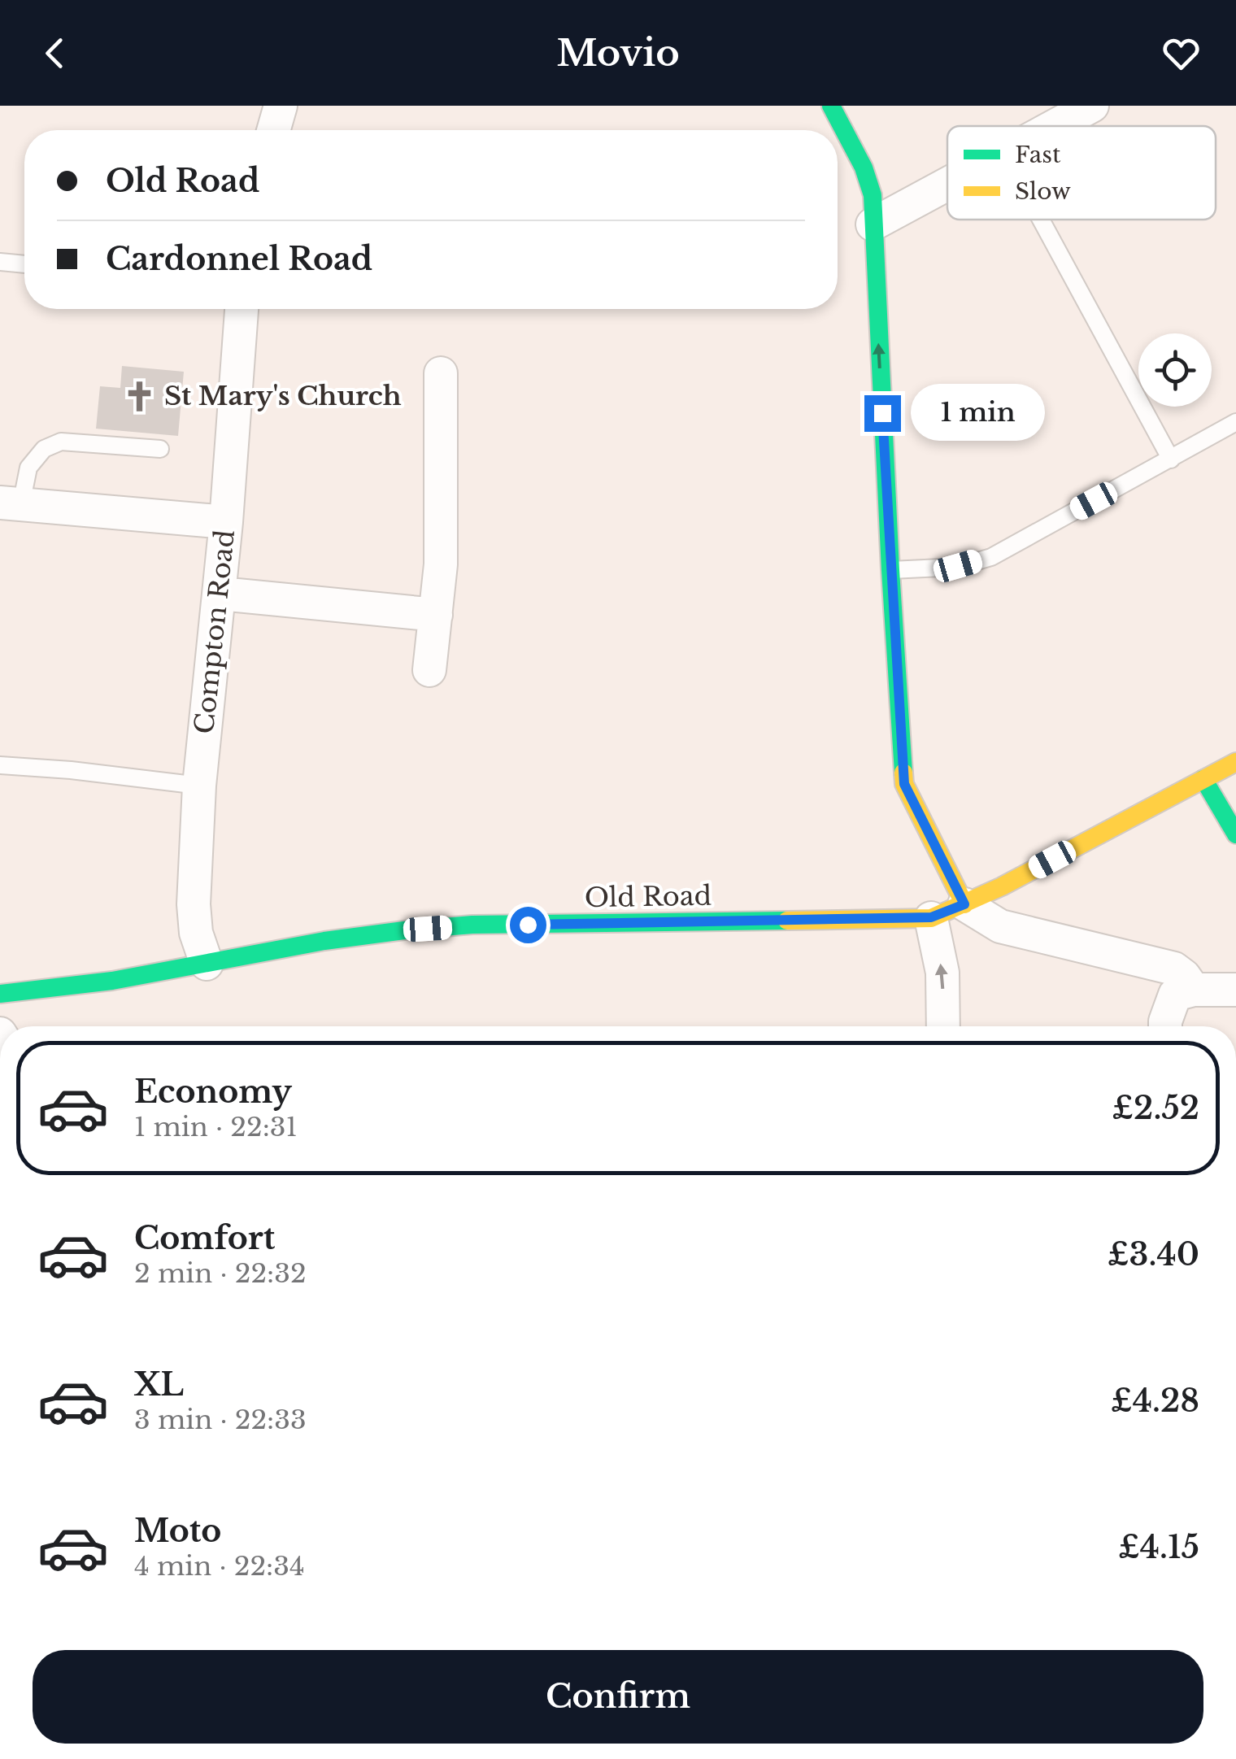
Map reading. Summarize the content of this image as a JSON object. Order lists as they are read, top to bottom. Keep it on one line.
{"streets":{"main road":["Old Road"],"street":["Compton Road"]},"crossings":[["Compton Road","Old Road"]],"places":{"church":["St Mary's Church"]},"legend":["Fast","Slow"],"page":{"header":"Movio","banner":["Old Road","Cardonnel Road"],"bubble":"1 min","list":[{"name":"Economy","note":"1 min · 22:31","value":"£2.52"},{"name":"Comfort","note":"2 min · 22:32","value":"£3.40"},{"name":"XL","note":"3 min · 22:33","value":"£4.28"},{"name":"Moto","note":"4 min · 22:34","value":"£4.15"}],"buttons":"Confirm"}}
